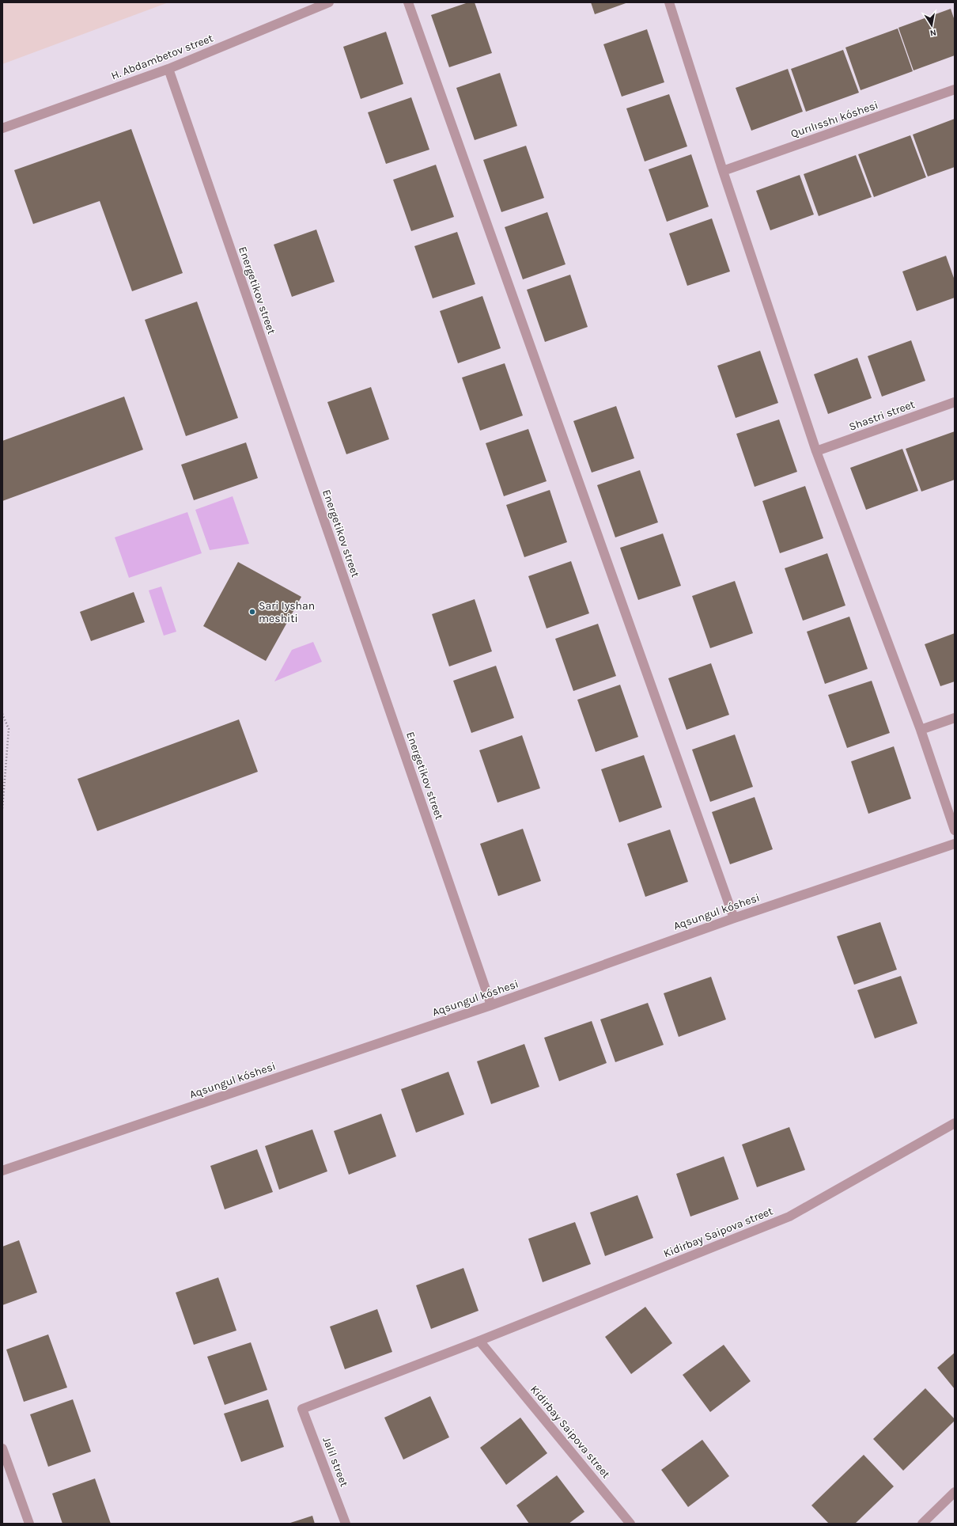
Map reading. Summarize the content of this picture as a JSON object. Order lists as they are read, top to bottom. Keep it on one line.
{"streets":{"street":["H. Abdambetov street","Qurılısshı kóshesi","Energetikov street","Shastri street","Aqsungul kóshesi","Kidirbay Saipova street","Jalil street"]},"crossings":[["H. Abdambetov street","Energetikov street"],["Energetikov street","Aqsungul kóshesi"],["Kidirbay Saipova street","Jalil street"]],"places":["Sari Iyshan meshiti"],"north":"bottom"}
